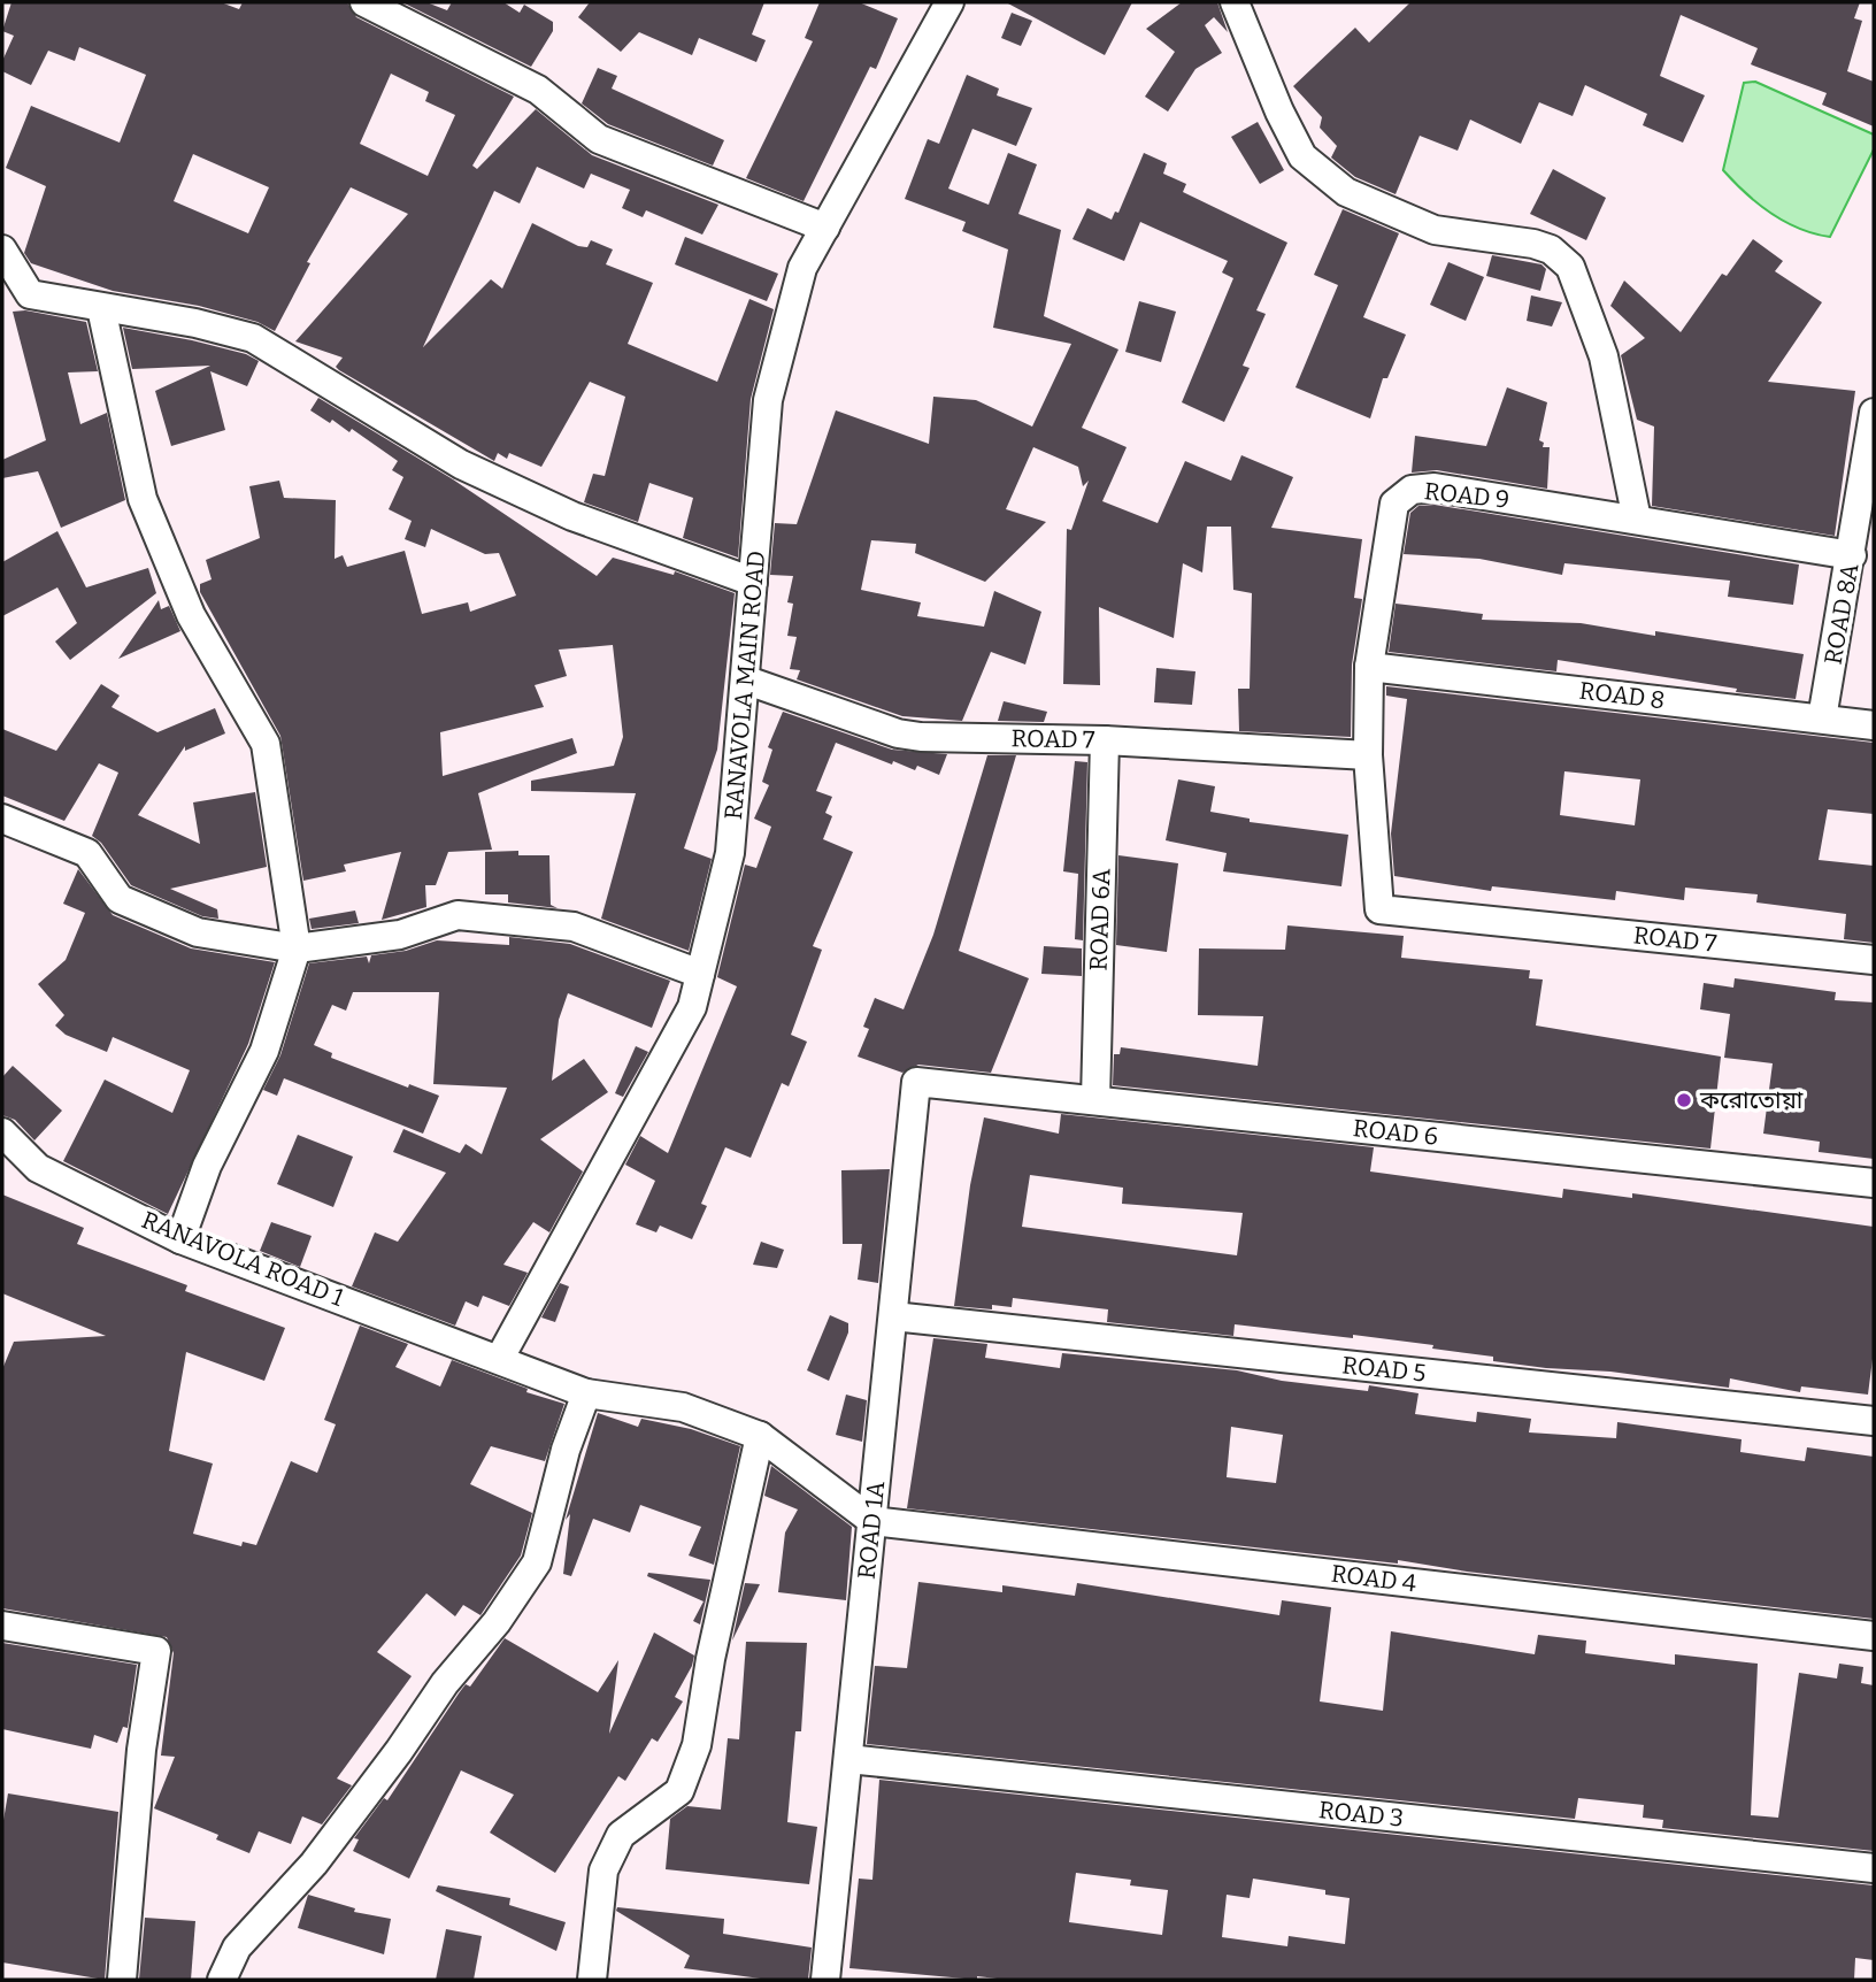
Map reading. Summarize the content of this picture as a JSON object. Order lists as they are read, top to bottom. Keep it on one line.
{"streets":{"street":["ROAD 9","ROAD 8A","RANAVOLA MAIN ROAD","ROAD 8","ROAD 7","ROAD 6A","ROAD 6","RANAVOLA ROAD 1","ROAD 5","ROAD 1A","ROAD 4","ROAD 3"]},"crossings":[["ROAD 9","ROAD 8A"],["ROAD 9","ROAD 8"],["ROAD 9","ROAD 7"],["ROAD 8A","ROAD 8"],["RANAVOLA MAIN ROAD","ROAD 7"],["RANAVOLA MAIN ROAD","RANAVOLA ROAD 1"],["ROAD 7","ROAD 6A"],["ROAD 6A","ROAD 6"],["ROAD 6","ROAD 1A"],["RANAVOLA ROAD 1","ROAD 1A"],["RANAVOLA ROAD 1","ROAD 4"],["ROAD 5","ROAD 1A"],["ROAD 1A","ROAD 4"],["ROAD 1A","ROAD 3"]],"places":["করোতোয়া"]}
